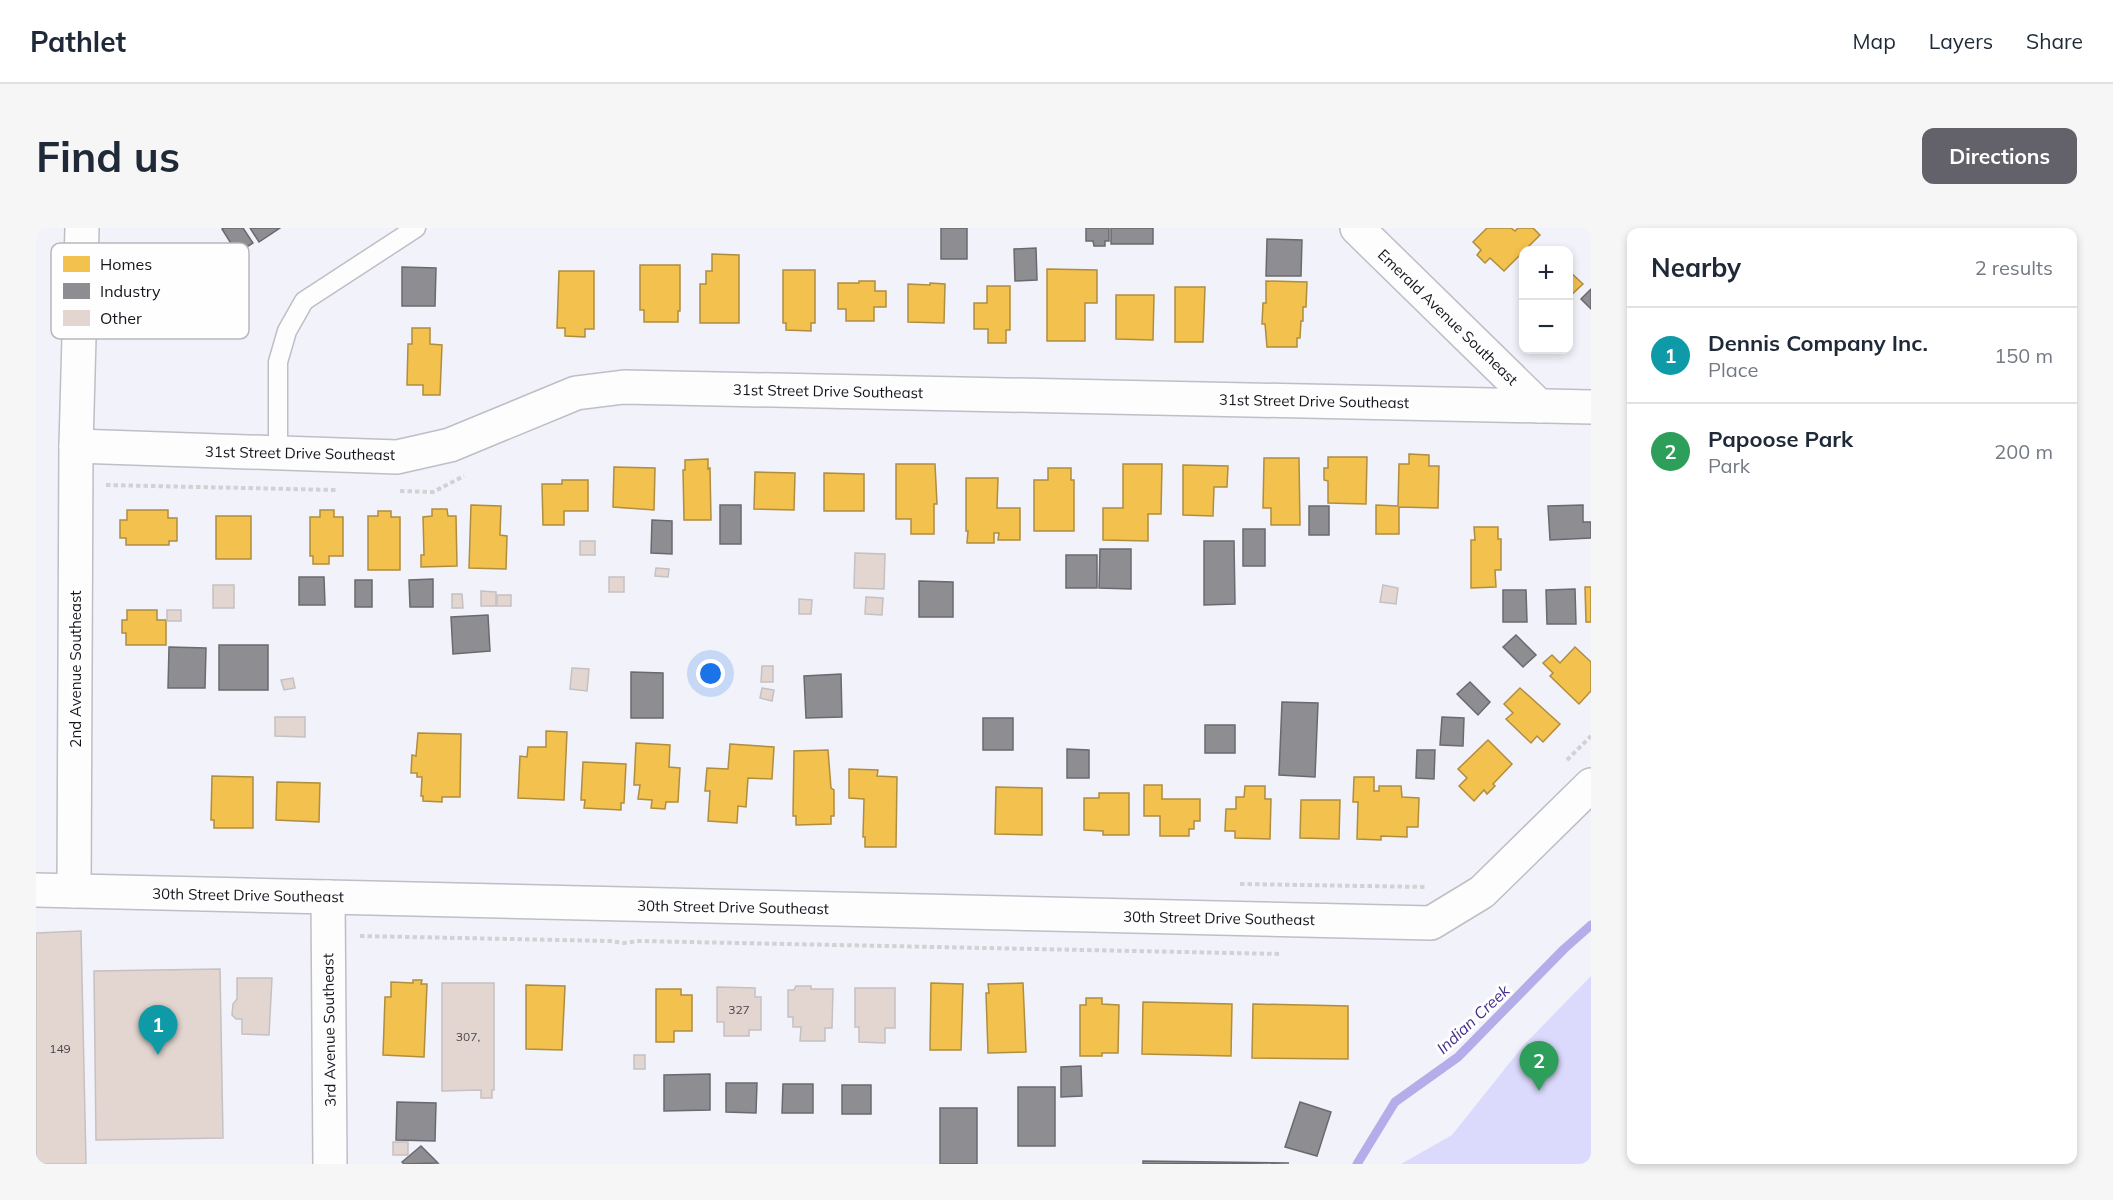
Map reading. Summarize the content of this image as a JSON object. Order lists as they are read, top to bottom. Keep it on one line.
{"streets":{"street":["Emerald Avenue Southeast","31st Street Drive Southeast","2nd Avenue Southeast","30th Street Drive Southeast","3rd Avenue Southeast"]},"crossings":[["Emerald Avenue Southeast","31st Street Drive Southeast"],["31st Street Drive Southeast","2nd Avenue Southeast"],["2nd Avenue Southeast","30th Street Drive Southeast"],["30th Street Drive Southeast","3rd Avenue Southeast"]],"water":["Indian Creek"],"house_numbers":["327","307,","149"],"legend":["Homes","Industry","Other"],"page":{"header":"Pathlet","nav":["Map","Layers","Share"],"buttons":"Directions","title":"Find us","heading":["Nearby","2 results"],"map_buttons":["+","−"],"list":[{"mark":"1","name":"Dennis Company Inc.","note":"Place","value":"150 m"},{"mark":"2","name":"Papoose Park","note":"Park","value":"200 m"}],"pins":["1","2"]}}
